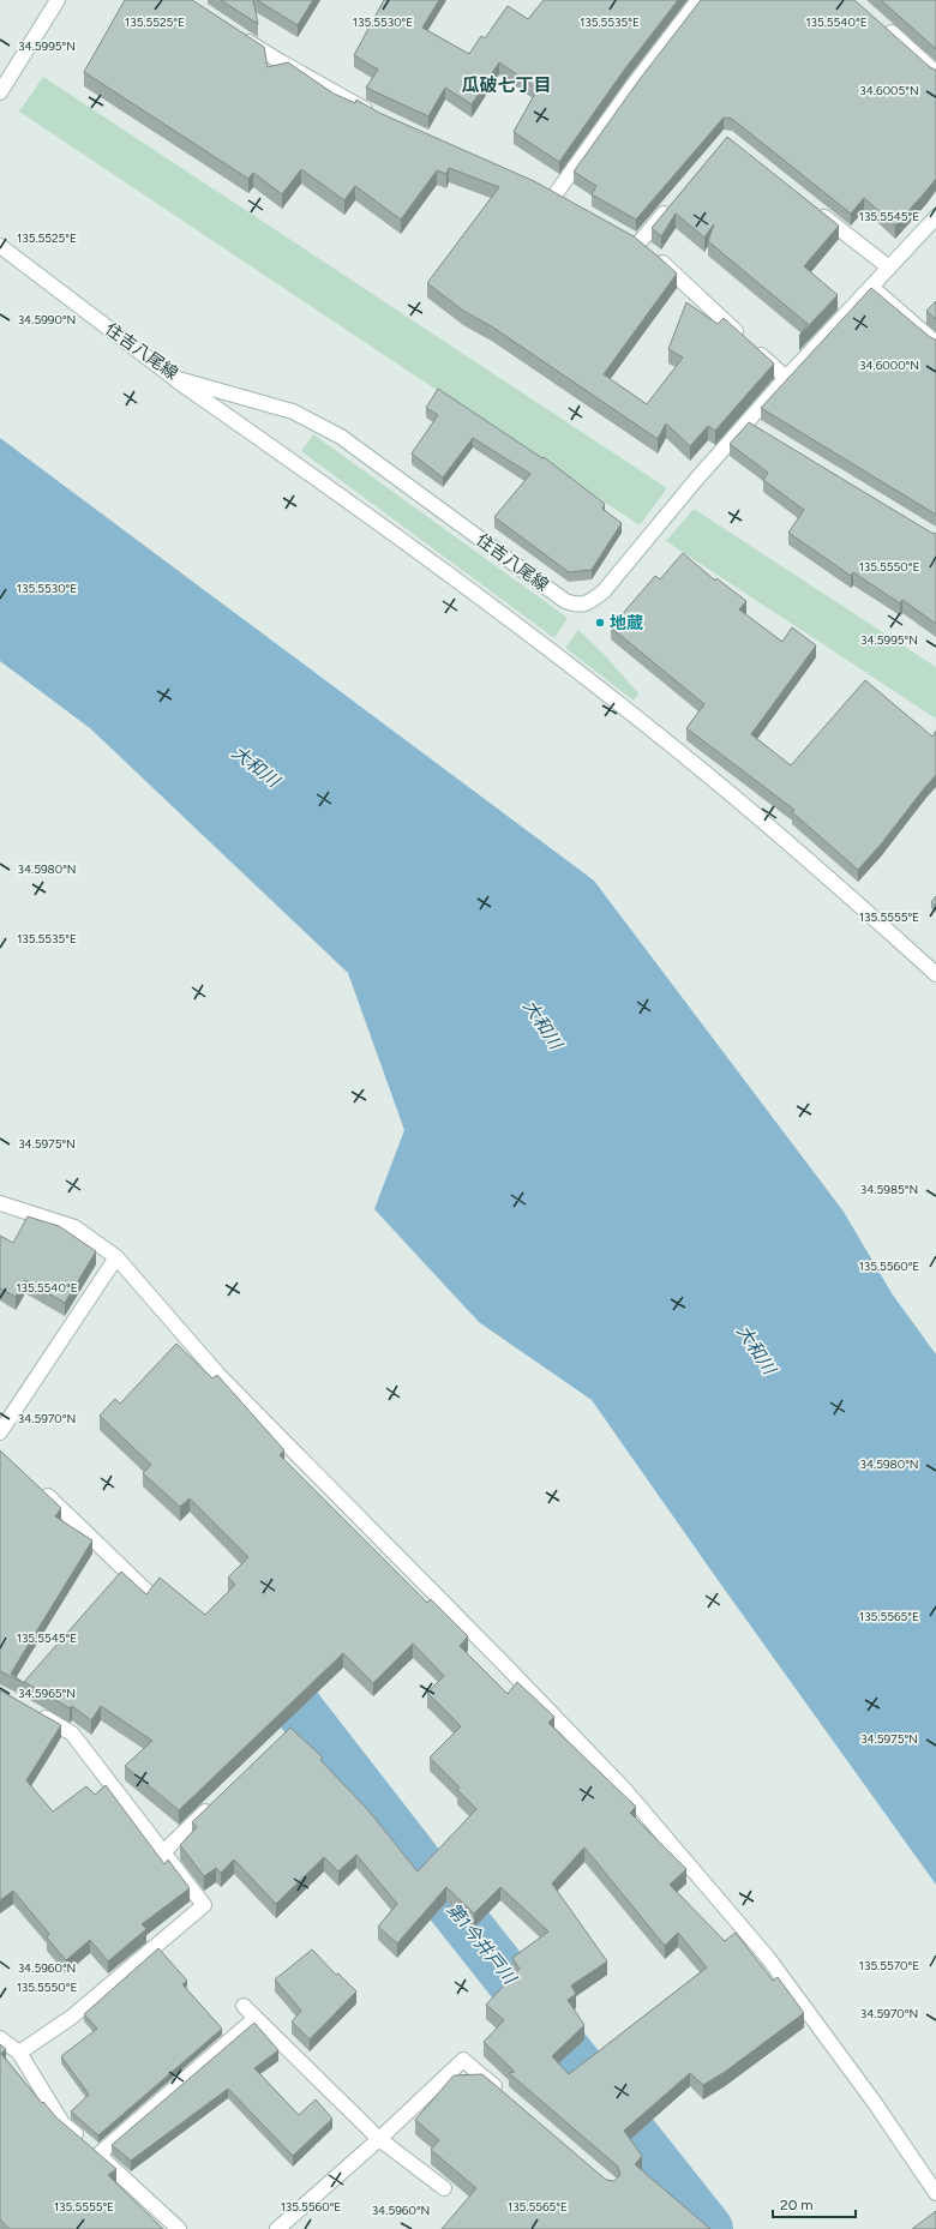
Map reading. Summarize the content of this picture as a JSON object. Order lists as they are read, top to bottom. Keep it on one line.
{"streets":{"street":["住吉八尾線"]},"districts":["瓜破七丁目"],"water":["大和川","第1今井戸川"],"places":["地蔵"],"scale_bar":"20 m","coordinates":["135.5525°E","135.5530°E","135.5535°E","135.5540°E","34.5995°N","34.6005°N","135.5545°E","34.5990°N","34.6000°N","135.5550°E","34.5980°N","135.5555°E","34.5975°N","34.5985°N","135.5560°E","34.5970°N","135.5565°E","34.5965°N","135.5570°E","34.5960°N"]}
